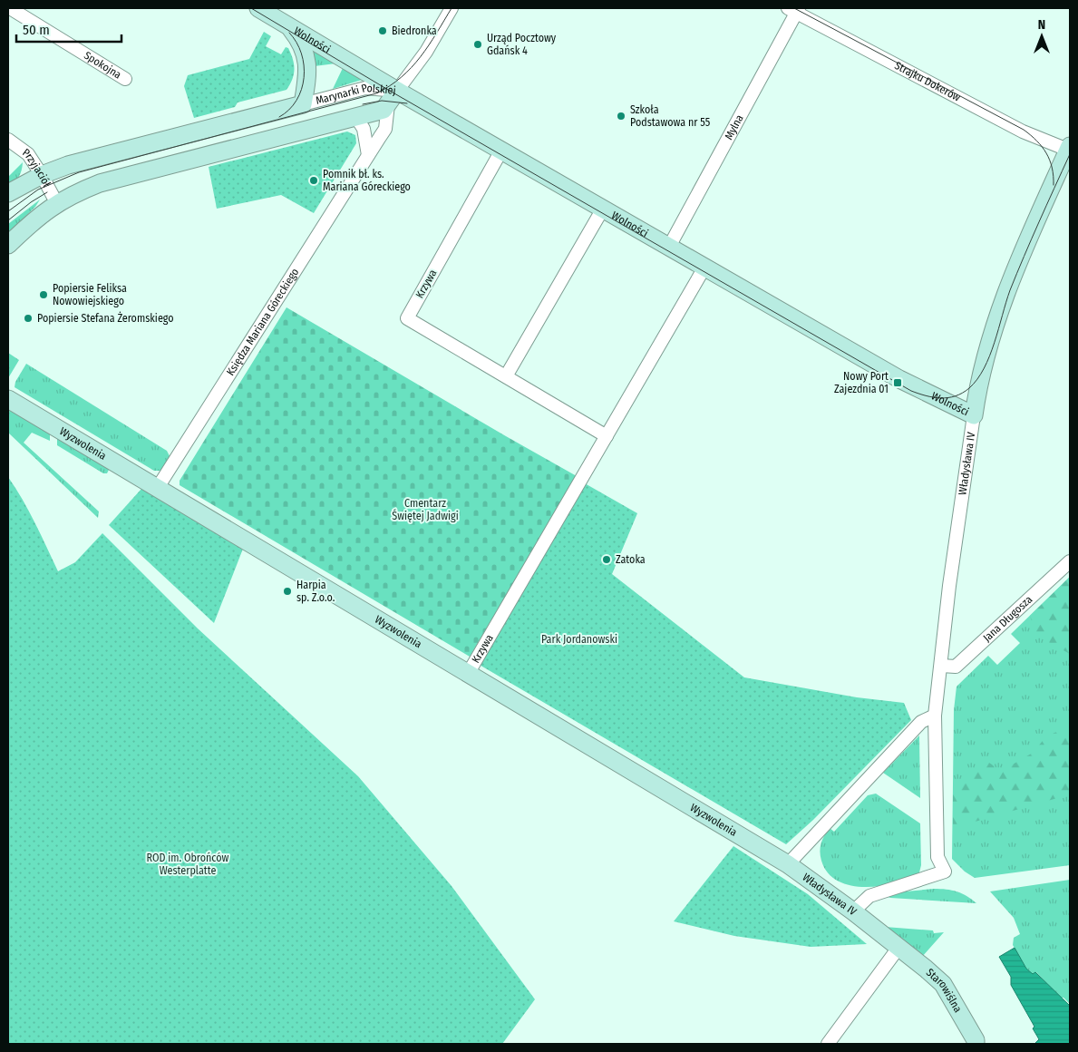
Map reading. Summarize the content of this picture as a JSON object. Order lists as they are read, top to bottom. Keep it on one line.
{"streets":{"street":["Wolności","Spokojna","Strajku Dokerów","Marynarki Polskiej","Mylna","Przyjaciół","Krzywa","Księdza Mariana Góreckiego","Wyzwolenia","Władysława IV","Jana Długosza","Starowiślna"]},"crossings":[["Wolności","Marynarki Polskiej"],["Wolności","Mylna"],["Wolności","Krzywa"],["Wolności","Księdza Mariana Góreckiego"],["Wolności","Władysława IV"],["Strajku Dokerów","Mylna"],["Strajku Dokerów","Władysława IV"],["Marynarki Polskiej","Przyjaciół"],["Marynarki Polskiej","Księdza Mariana Góreckiego"],["Krzywa","Wyzwolenia"],["Księdza Mariana Góreckiego","Wyzwolenia"],["Wyzwolenia","Władysława IV"],["Władysława IV","Jana Długosza"],["Władysława IV","Starowiślna"]],"parks":["Cmentarz Świętej Jadwigi","Park Jordanowski","ROD im. Obrońców Westerplatte"],"places":{"other":["Biedronka","Urząd Pocztowy Gdańsk 4","Szkoła Podstawowa nr 55","Pomnik bł. ks. Mariana Góreckiego","Popiersie Feliksa Nowowiejskiego","Popiersie Stefana Żeromskiego","Zatoka","Harpia sp. Z.o.o."],"transit":["Nowy Port Zajezdnia 01"]},"scale_bar":"50 m","north":"top"}
